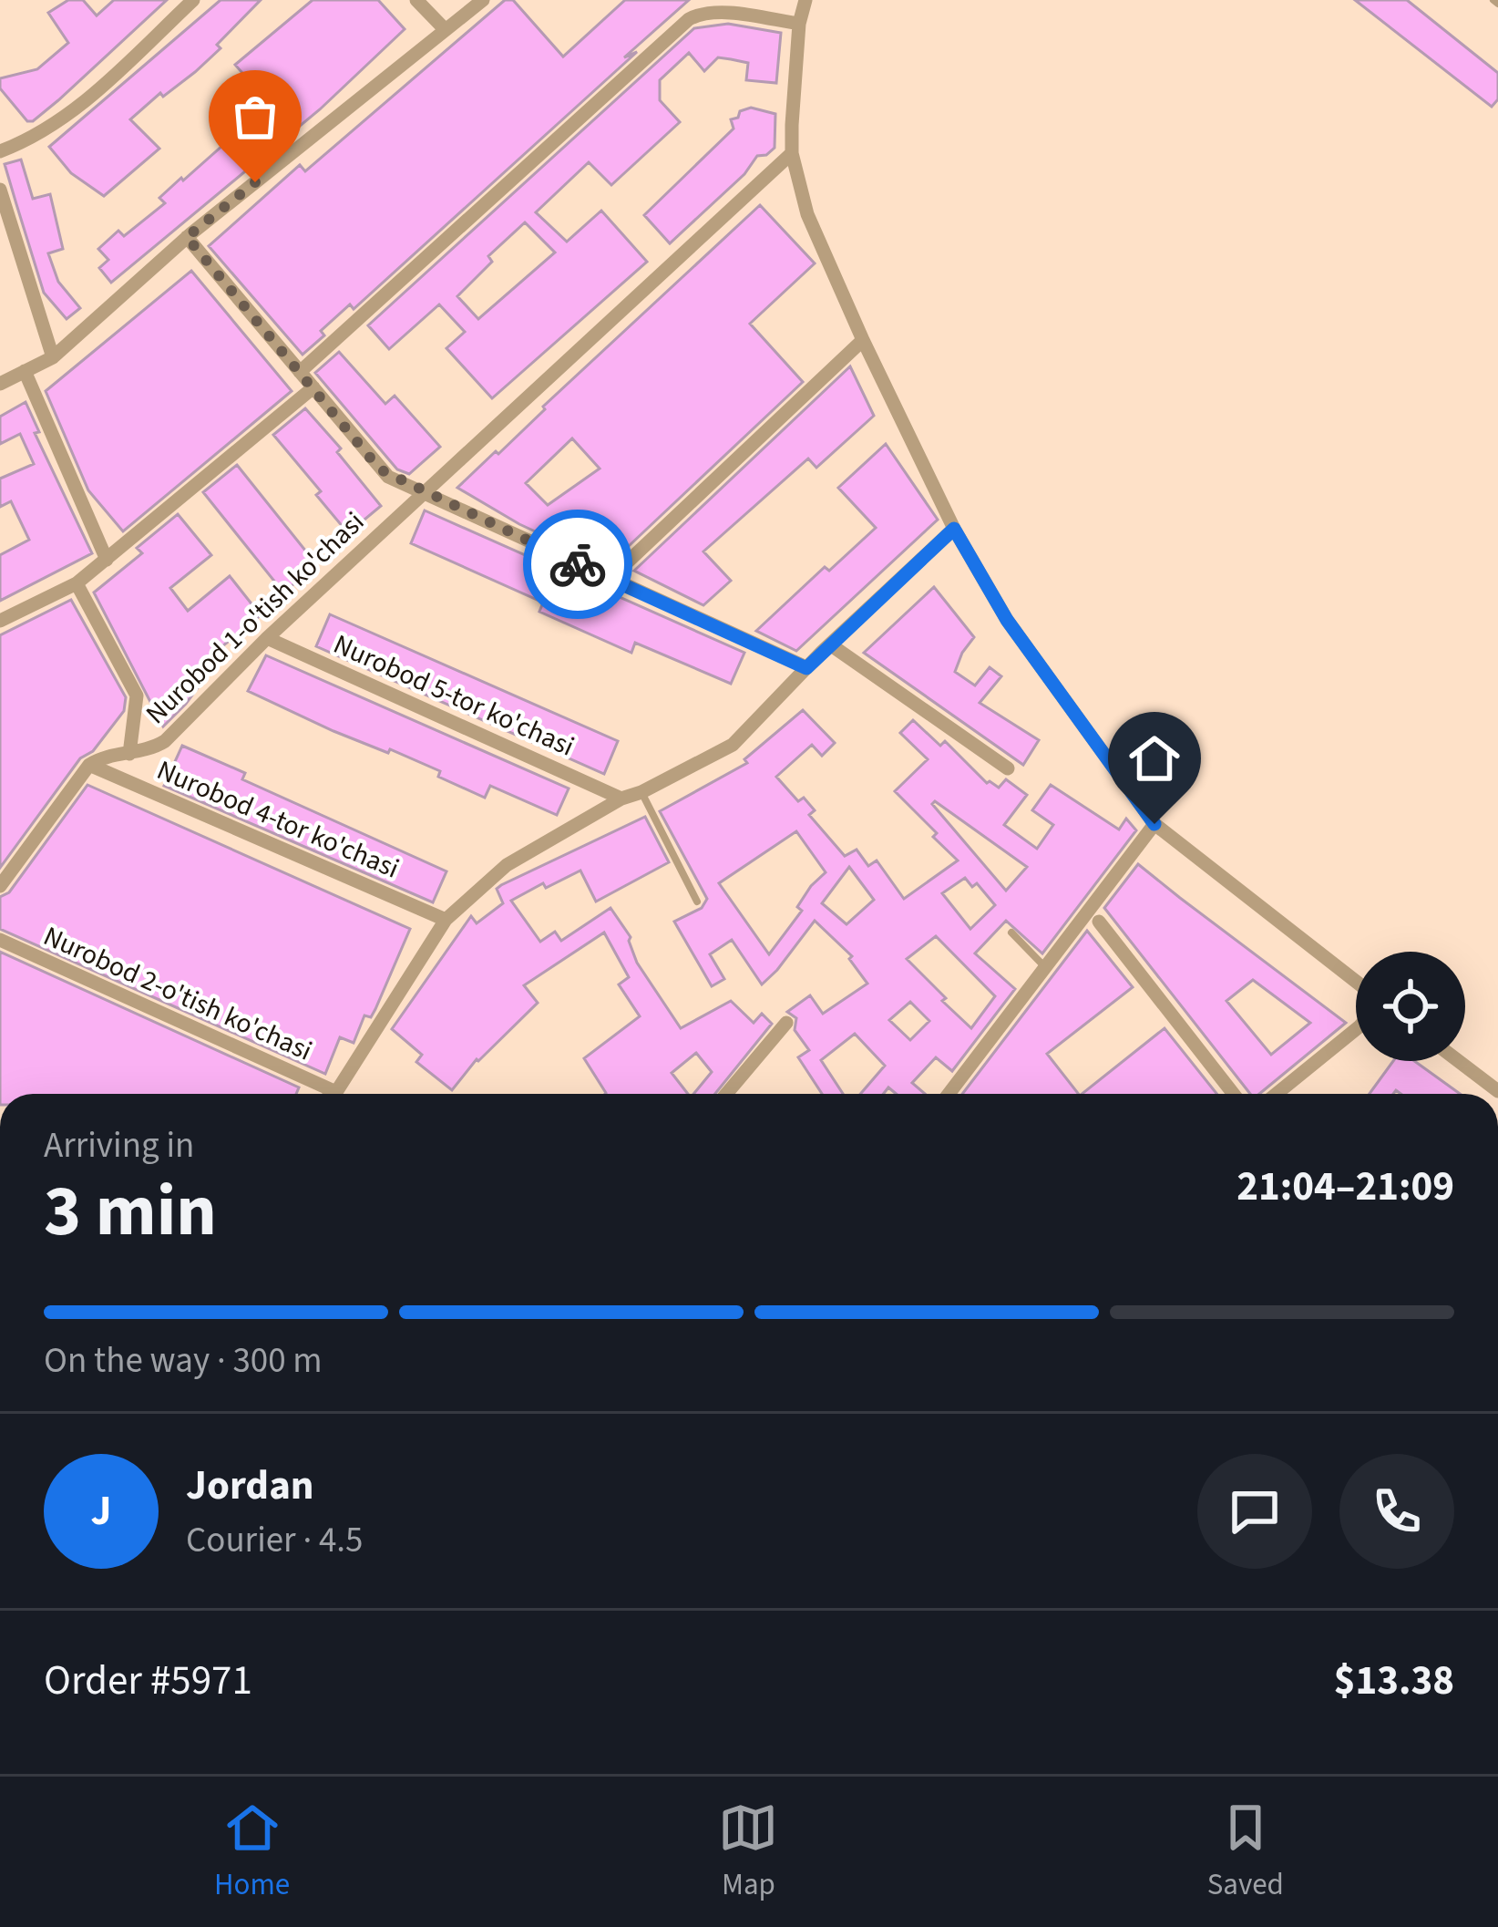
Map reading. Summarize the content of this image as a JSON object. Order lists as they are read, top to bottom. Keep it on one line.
{"streets":{"street":["Nurobod 1-o'tish ko'chasi","Nurobod 5-tor ko'chasi","Nurobod 4-tor ko'chasi","Nurobod 2-o'tish ko'chasi"]},"crossings":[["Nurobod 1-o'tish ko'chasi","Nurobod 5-tor ko'chasi"],["Nurobod 1-o'tish ko'chasi","Nurobod 4-tor ko'chasi"]],"page":{"heading":["3 min","Arriving in","21:04–21:09"],"panel":["Jordan","Courier · 4.5","Order #5971","$13.38"],"bar":"On the way · 300 m","round":"J","tabs":["Home","Map","Saved"]}}
